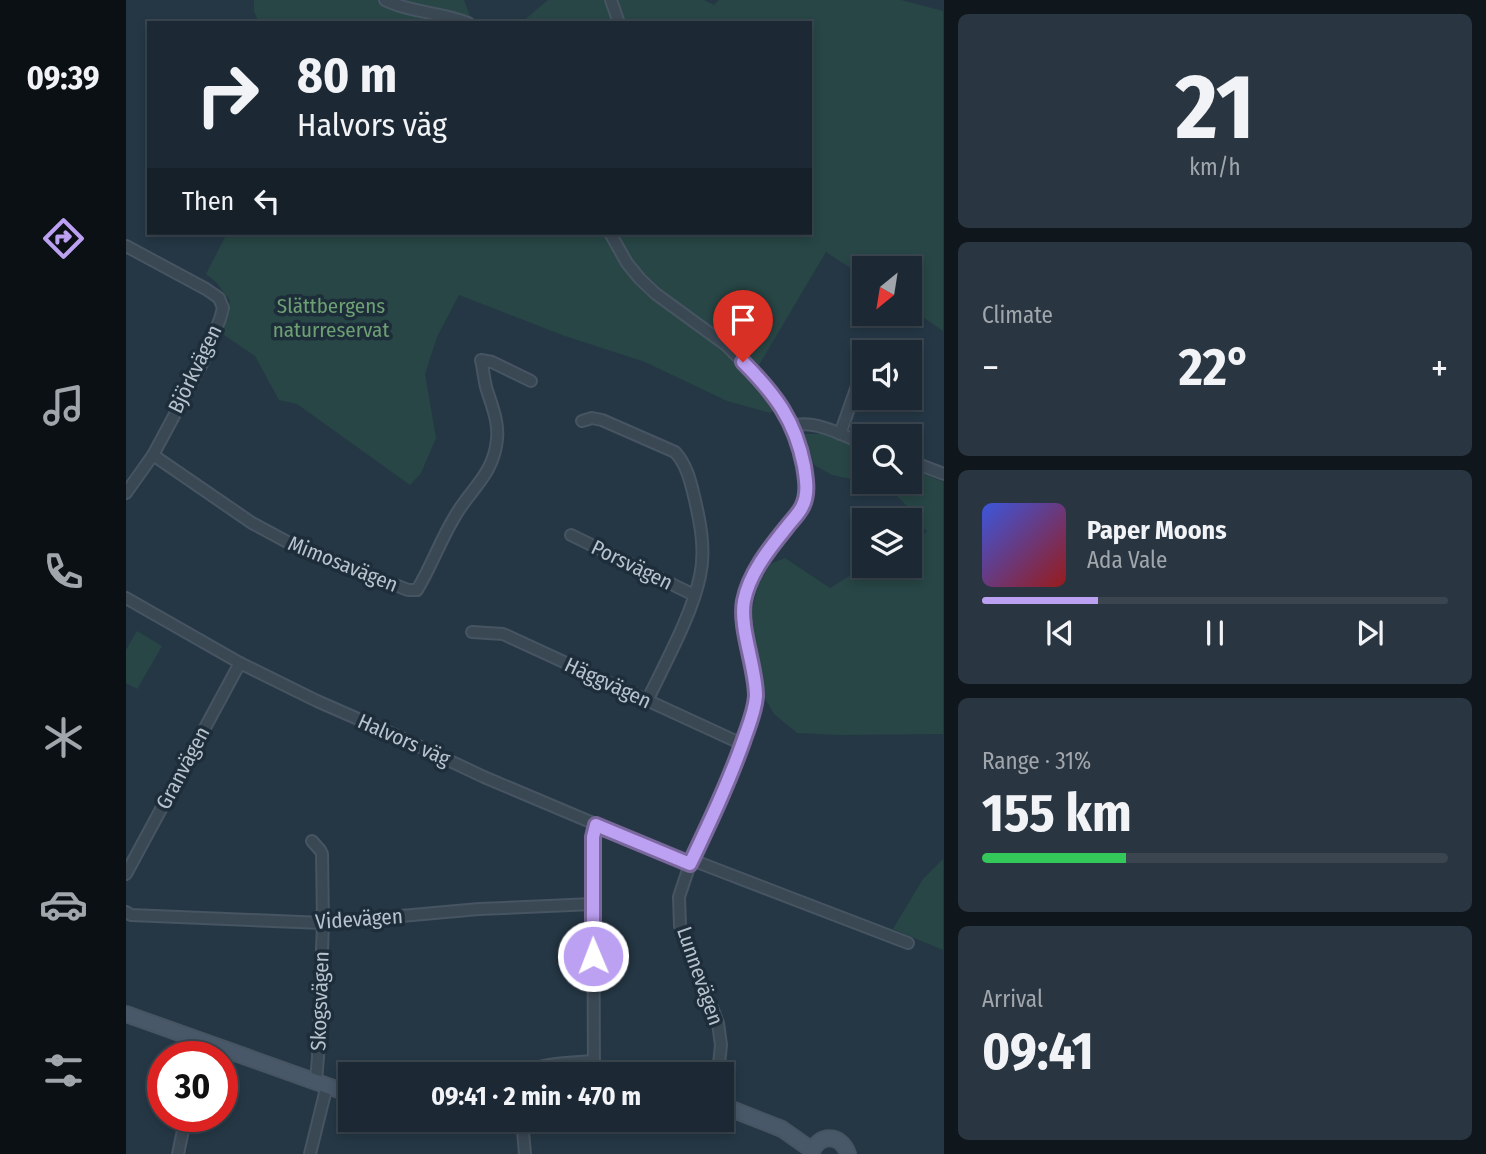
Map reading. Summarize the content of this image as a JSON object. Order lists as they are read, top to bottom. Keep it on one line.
{"streets":{"street":["Björkvägen","Mimosavägen","Porsvägen","Häggvägen","Halvors väg","Granvägen","Videvägen","Lunnevägen","Skogsvägen"]},"crossings":[["Björkvägen","Mimosavägen"],["Porsvägen","Häggvägen"],["Häggvägen","Lunnevägen"],["Halvors väg","Granvägen"],["Halvors väg","Lunnevägen"],["Videvägen","Skogsvägen"]],"parks":["Slättbergens naturreservat"],"north":"bottom left","page":{"tabs":"09:39","tile":[["21","km/h"],"Climate",["Range · 31%","155 km"],["Arrival","09:41"]],"turn":["80 m","Halvors väg"],"then":"Then","heat":["−","22°","+"],"song":["Paper Moons","Ada Vale"],"limit":"30","trip":"09:41 · 2 min · 470 m"}}
